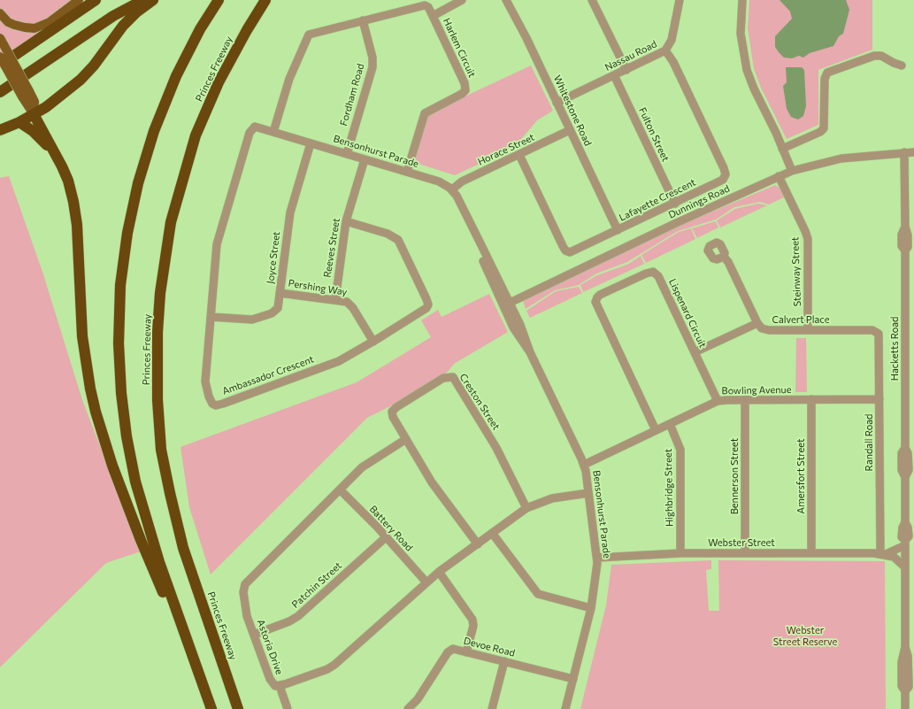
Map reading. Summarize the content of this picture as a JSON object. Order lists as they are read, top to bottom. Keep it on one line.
{"streets":{"highway":["Princes Freeway"],"street":["Harlem Circuit","Nassau Road","Fordham Road","Whitestone Road","Fulton Street","Horace Street","Bensonhurst Parade","Lafayette Crescent","Dunnings Road","Reeves Street","Joyce Street","Steinway Street","Pershing Way","Lispenard Circuit","Calvert Place","Hacketts Road","Ambassador Crescent","Bowling Avenue","Creston Street","Randall Road","Bennerson Street","Amersfort Street","Highbridge Street","Battery Road","Webster Street","Patchin Street","Astoria Drive","Devoe Road"]},"crossings":[["Harlem Circuit","Fordham Road"],["Harlem Circuit","Bensonhurst Parade"],["Nassau Road","Whitestone Road"],["Nassau Road","Fulton Street"],["Nassau Road","Lafayette Crescent"],["Fordham Road","Bensonhurst Parade"],["Whitestone Road","Horace Street"],["Whitestone Road","Lafayette Crescent"],["Fulton Street","Lafayette Crescent"],["Horace Street","Bensonhurst Parade"],["Horace Street","Lafayette Crescent"],["Bensonhurst Parade","Dunnings Road"],["Bensonhurst Parade","Reeves Street"],["Bensonhurst Parade","Joyce Street"],["Bensonhurst Parade","Ambassador Crescent"],["Bensonhurst Parade","Bowling Avenue"],["Bensonhurst Parade","Webster Street"],["Bensonhurst Parade","Astoria Drive"],["Bensonhurst Parade","Devoe Road"],["Dunnings Road","Steinway Street"],["Dunnings Road","Hacketts Road"],["Reeves Street","Pershing Way"],["Reeves Street","Ambassador Crescent"],["Joyce Street","Pershing Way"],["Joyce Street","Ambassador Crescent"],["Steinway Street","Calvert Place"],["Pershing Way","Ambassador Crescent"],["Lispenard Circuit","Bowling Avenue"],["Calvert Place","Randall Road"],["Hacketts Road","Webster Street"],["Bowling Avenue","Randall Road"],["Bowling Avenue","Bennerson Street"],["Bowling Avenue","Amersfort Street"],["Bowling Avenue","Highbridge Street"],["Creston Street","Astoria Drive"],["Randall Road","Webster Street"],["Bennerson Street","Webster Street"],["Amersfort Street","Webster Street"],["Highbridge Street","Webster Street"],["Battery Road","Patchin Street"],["Battery Road","Astoria Drive"],["Patchin Street","Astoria Drive"]],"parks":["Webster Street Reserve"]}
